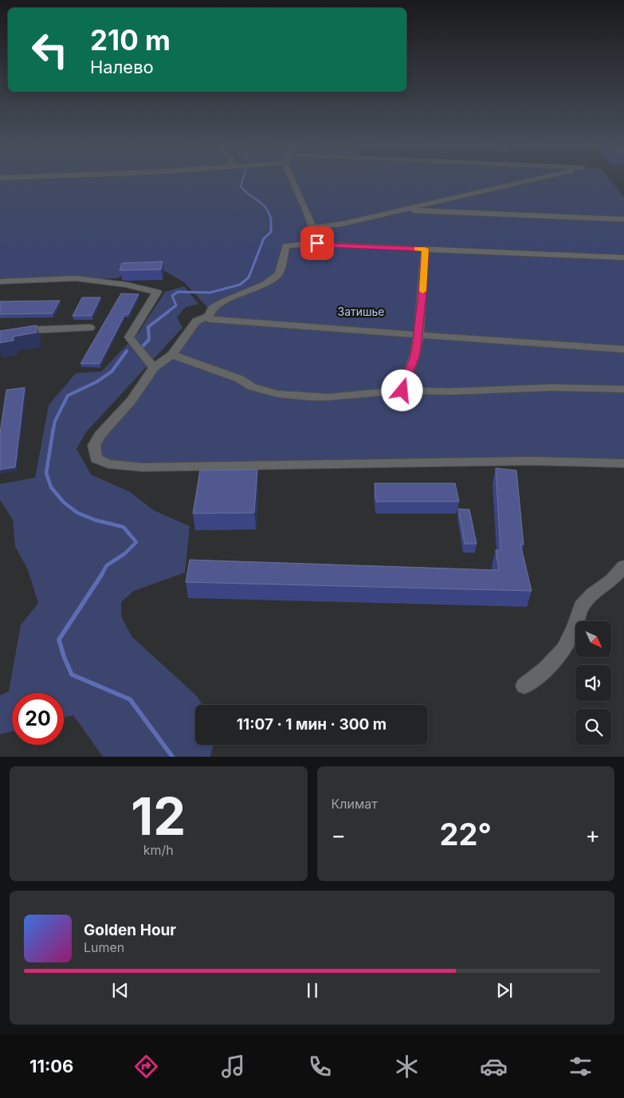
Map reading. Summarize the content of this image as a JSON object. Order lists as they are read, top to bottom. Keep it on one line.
{"parks":["Затишье"],"north":"bottom right","page":{"turn":["210 m","Налево"],"limit":"20","trip":"11:07 · 1 мин · 300 m","tile":[["12","km/h"],"Климат"],"heat":["−","22°","+"],"song":["Golden Hour","Lumen"],"tabs":"11:06"}}
